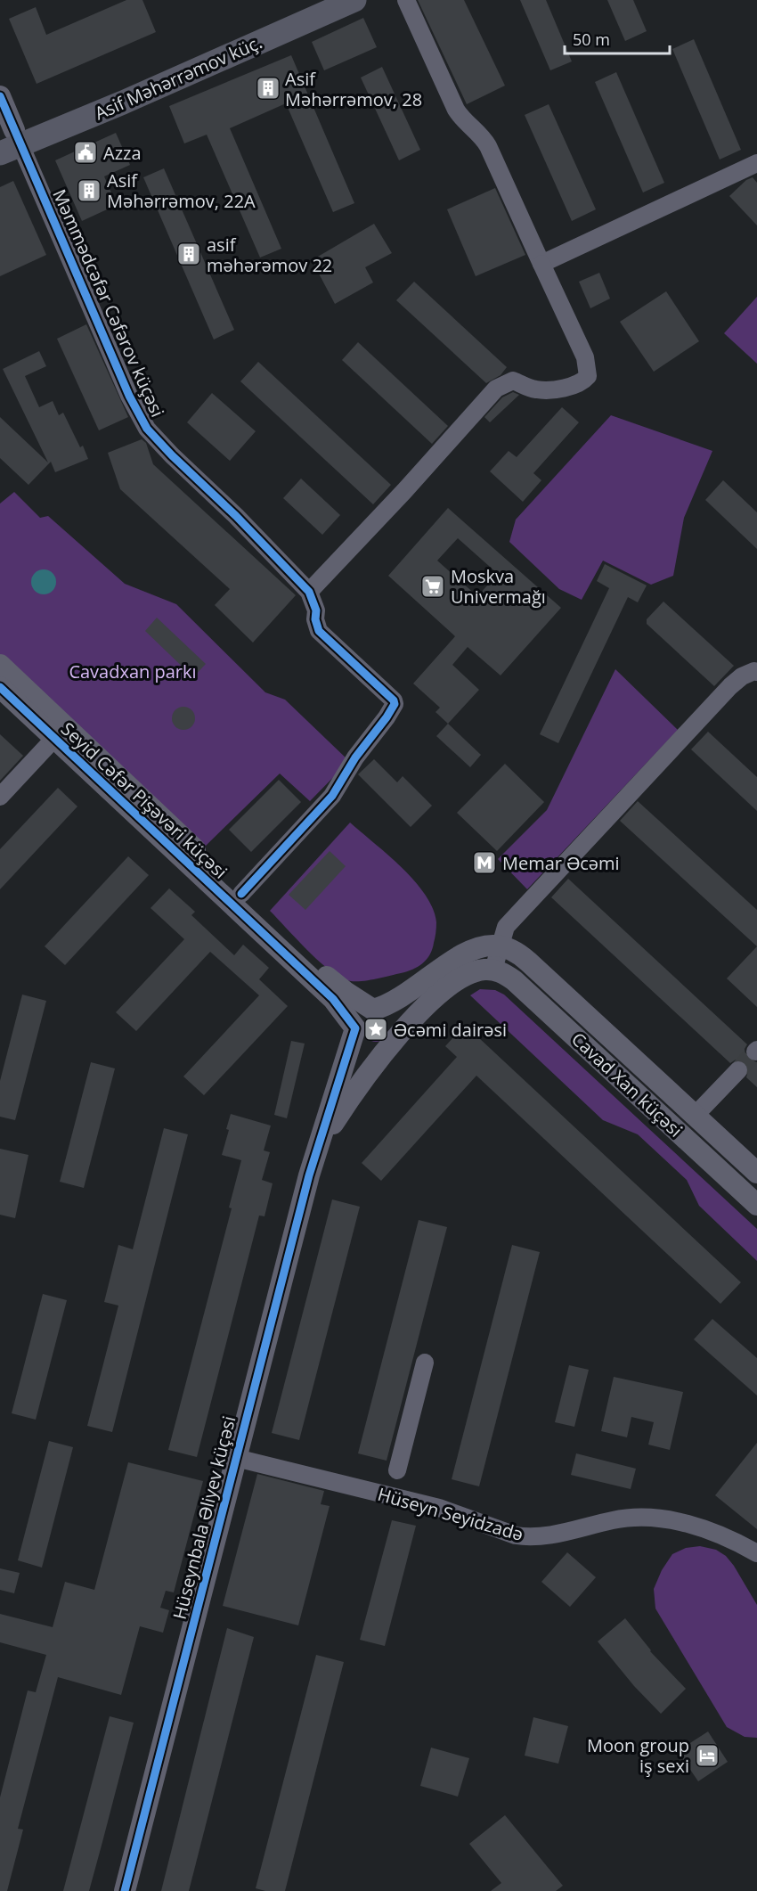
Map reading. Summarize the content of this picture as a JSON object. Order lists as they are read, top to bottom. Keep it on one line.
{"streets":{"main road":["Asif Məhərrəmov küç."],"street":["Məmmədcəfər Cəfərov küçəsi","Seyid Cəfər Pişəvəri küçəsi","Cavad Xan küçəsi","Hüseyn Seyidzadə","Hüseynbala Əliyev küçəsi"]},"crossings":[["Asif Məhərrəmov küç.","Məmmədcəfər Cəfərov küçəsi"],["Məmmədcəfər Cəfərov küçəsi","Seyid Cəfər Pişəvəri küçəsi"],["Hüseyn Seyidzadə","Hüseynbala Əliyev küçəsi"]],"parks":["Cavadxan parkı"],"places":{"building":["Asif Məhərrəmov, 28","Asif Məhərrəmov, 22A","asif məhərəmov 22"],"public building":["Azza"],"supermarket":["Moskva Univermağı"],"metro station":["Memar Əcəmi"],"place":["Əcəmi dairəsi"],"hotel":["Moon group iş sexi"]},"scale_bar":"50 m"}
